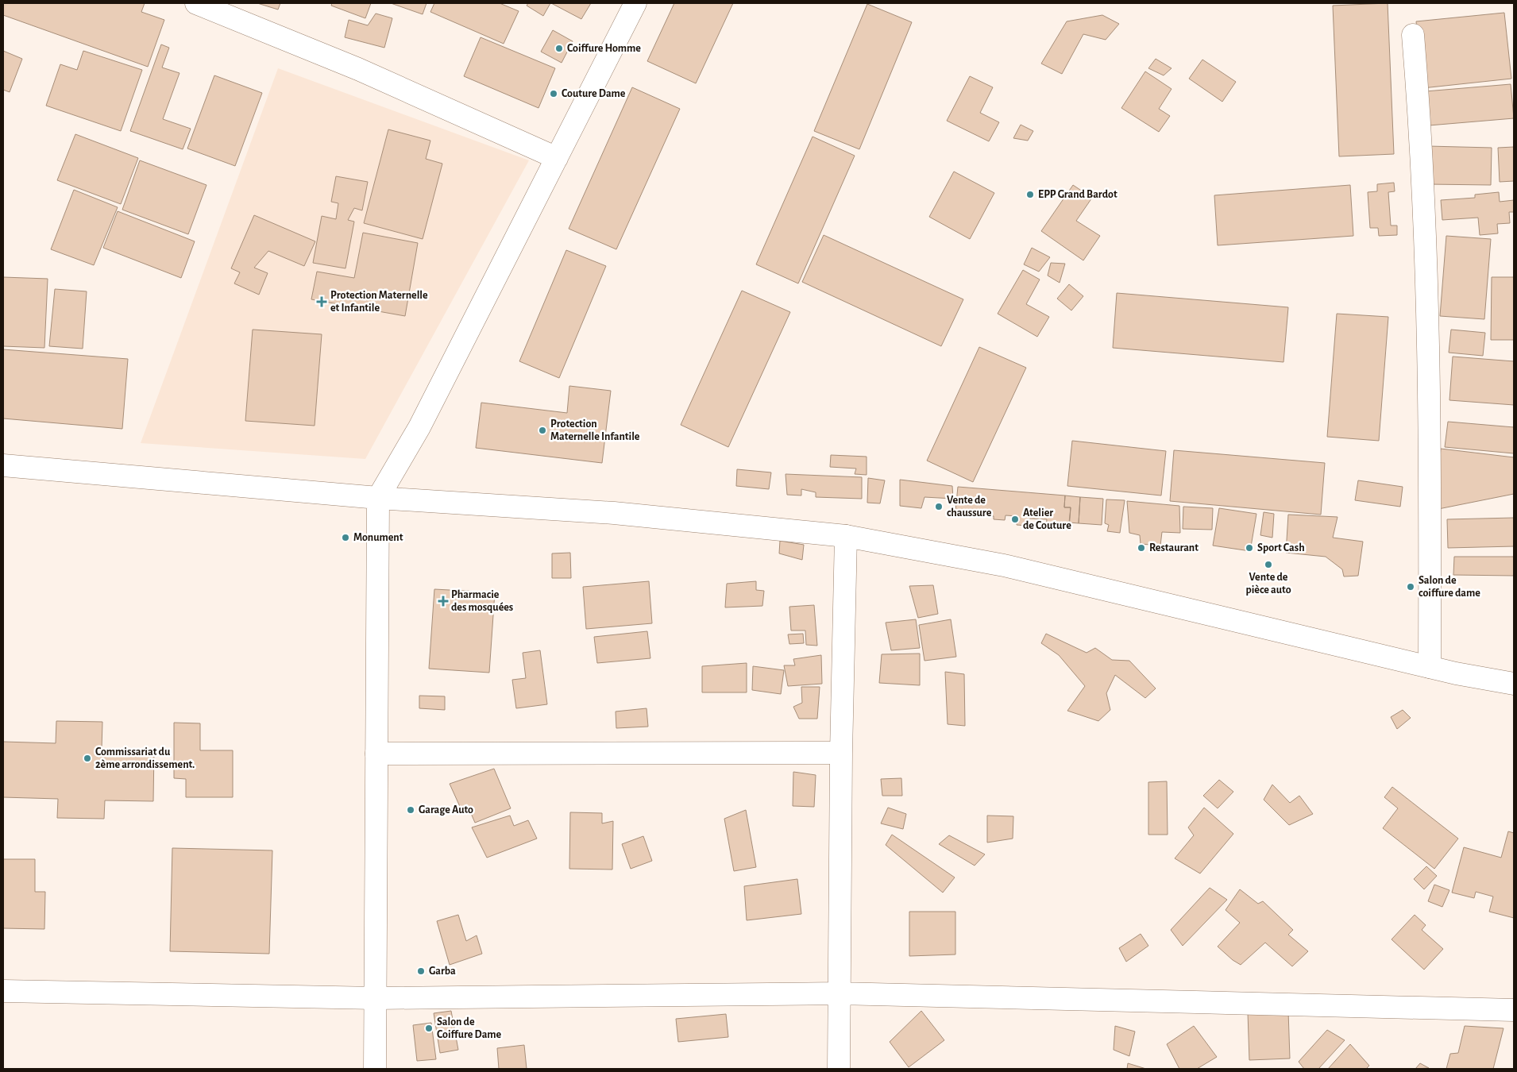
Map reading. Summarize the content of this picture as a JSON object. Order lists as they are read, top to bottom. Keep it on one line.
{"places":{"other":["Coiffure Homme","Couture Dame","EPP Grand Bardot","Protection Maternelle Infantile","Vente de chaussure","Atelier de Couture","Monument","Restaurant","Sport Cash","Vente de pièce auto","Salon de coiffure dame","Commissariat du 2ème arrondissement.","Garage Auto","Garba","Salon de Coiffure Dame"],"health":["Protection Maternelle et Infantile","Pharmacie des mosquées"]}}
